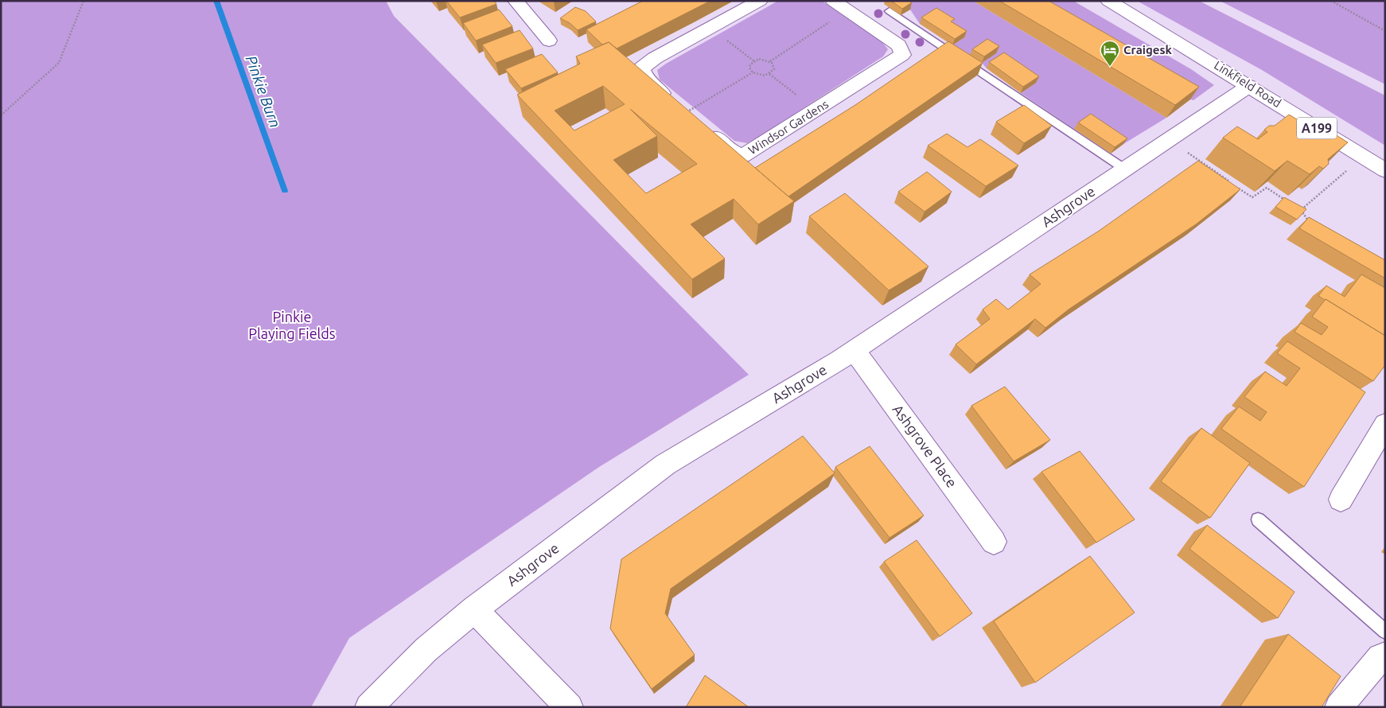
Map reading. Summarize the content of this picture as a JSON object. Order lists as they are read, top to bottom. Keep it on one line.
{"streets":{"street":["Linkfield Road","Windsor Gardens","A199","Ashgrove","Ashgrove Place"]},"crossings":[["Linkfield Road","Ashgrove"],["Ashgrove","Ashgrove Place"]],"water":["Pinkie Burn"],"parks":["Pinkie Playing Fields"],"places":{"hotel":["Craigesk"]}}
